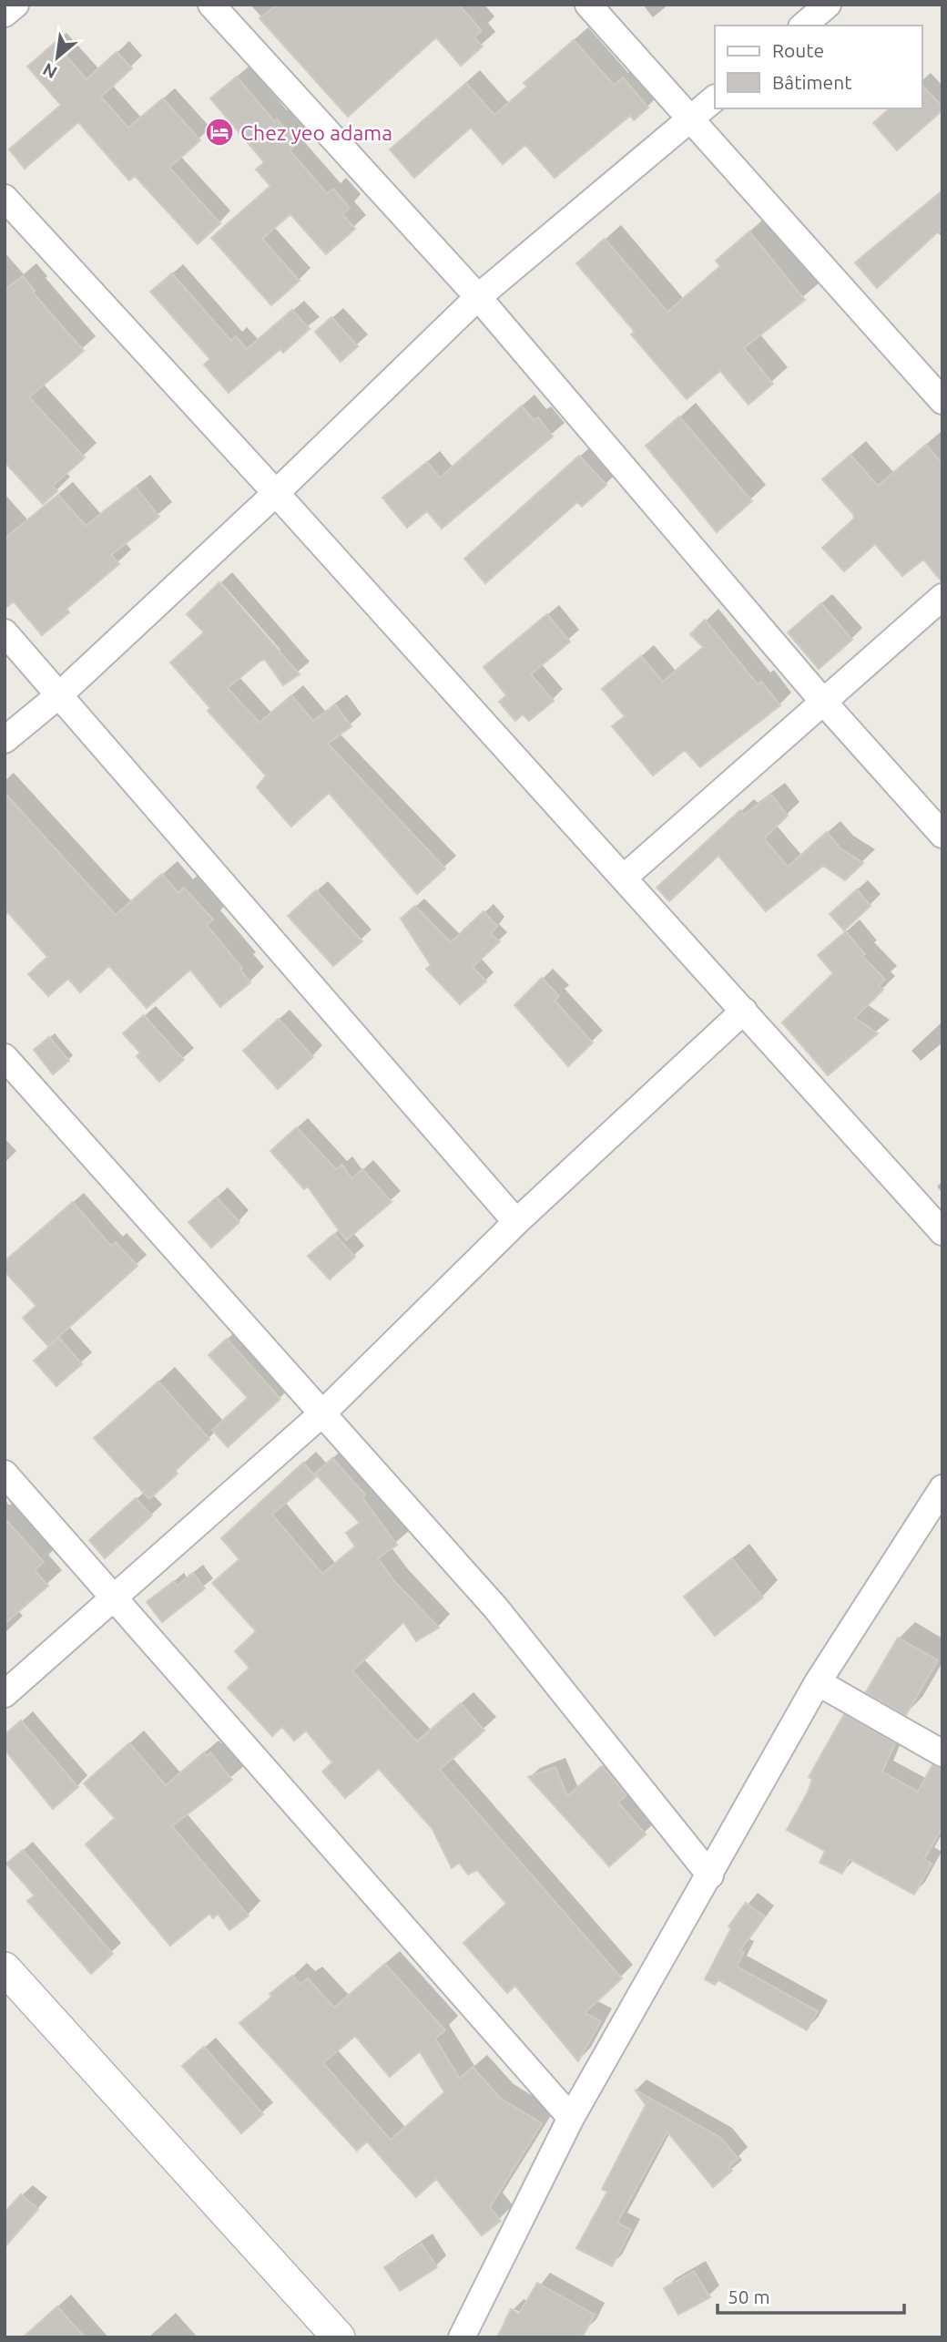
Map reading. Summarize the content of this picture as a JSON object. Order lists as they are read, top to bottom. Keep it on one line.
{"places":{"hotel":["Chez yeo adama"]},"legend":["Route","Bâtiment"],"scale_bar":"50 m","north":"bottom left"}
